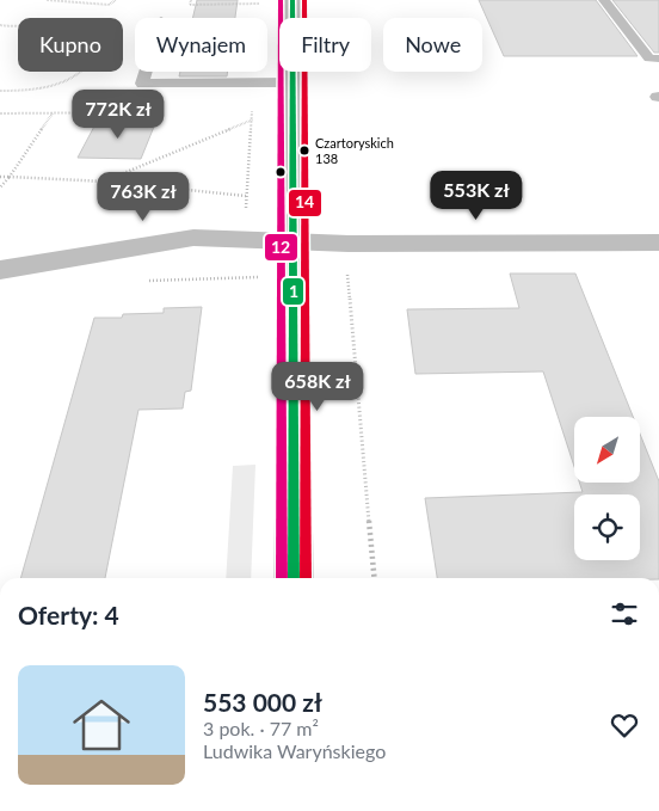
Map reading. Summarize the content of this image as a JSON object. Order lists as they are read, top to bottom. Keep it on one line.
{"places":["Czartoryskich 138"],"lines":["transit line 1","transit line 12","transit line 14"],"north":"bottom left","page":{"chip":["Kupno","Wynajem","Filtry","Nowe"],"price":["772K zł","553K zł","763K zł","658K zł"],"heading":"Oferty: 4","list":[{"name":"553 000 zł","note":"3 pok. · 77 m² · Ludwika Waryńskiego"}]}}
